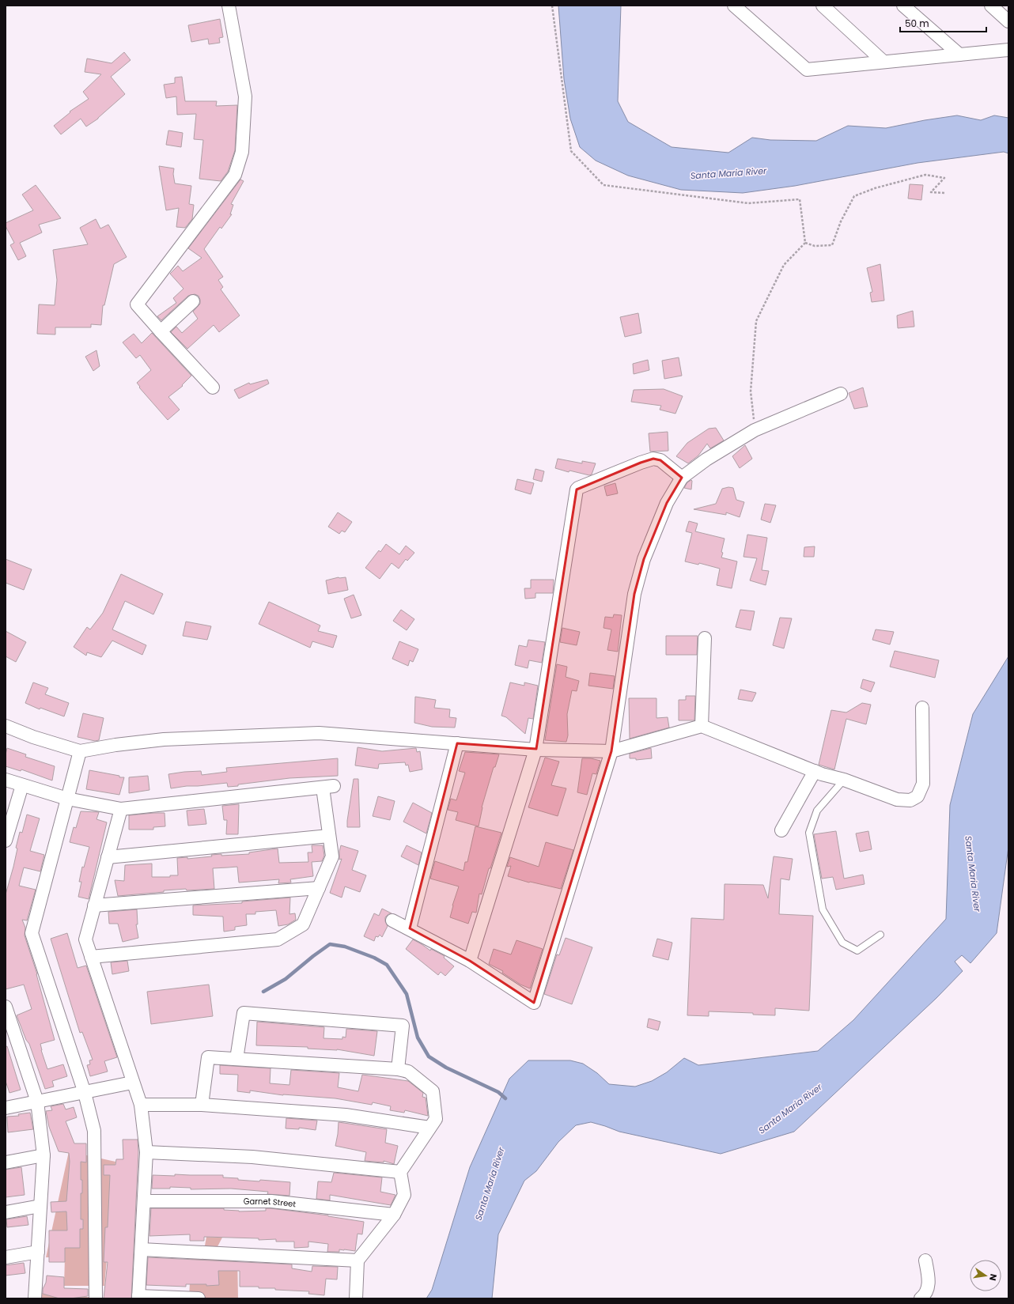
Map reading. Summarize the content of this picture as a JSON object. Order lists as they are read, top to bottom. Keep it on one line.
{"streets":{"street":["Garnet Street"]},"water":["Santa Maria River"],"scale_bar":"50 m","north":"right"}
